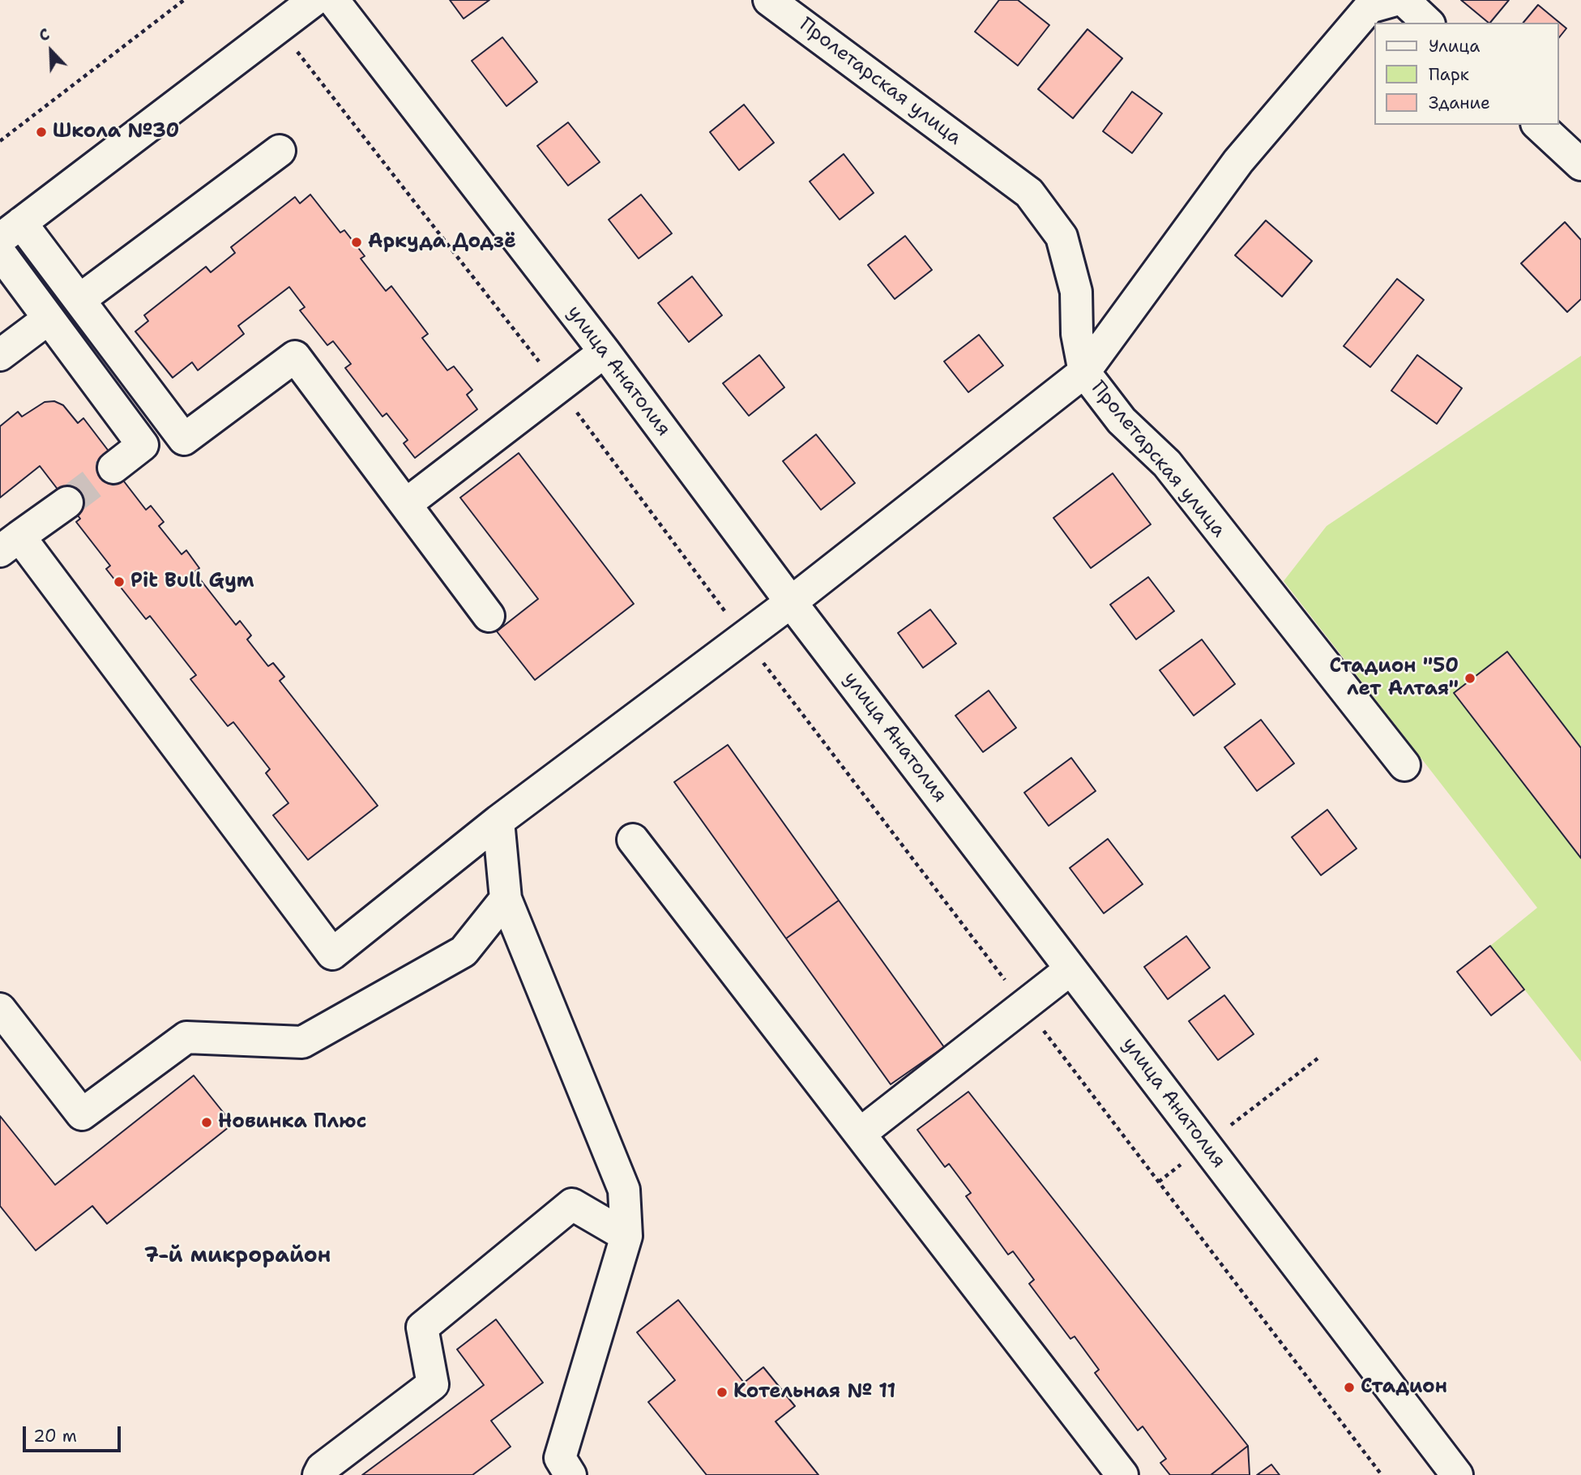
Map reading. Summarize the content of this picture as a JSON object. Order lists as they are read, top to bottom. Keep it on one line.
{"streets":{"street":["Пролетарская улица","улица Анатолия"]},"districts":["7-й микрорайон"],"places":["Школа №30","Аркуда Додзё","Pit Bull Gym","Стадион \"50 лет Алтая\"","Новинка Плюс","Стадион","Котельная № 11"],"legend":["Улица","Парк","Здание"],"scale_bar":"20 m","north":"top left"}
